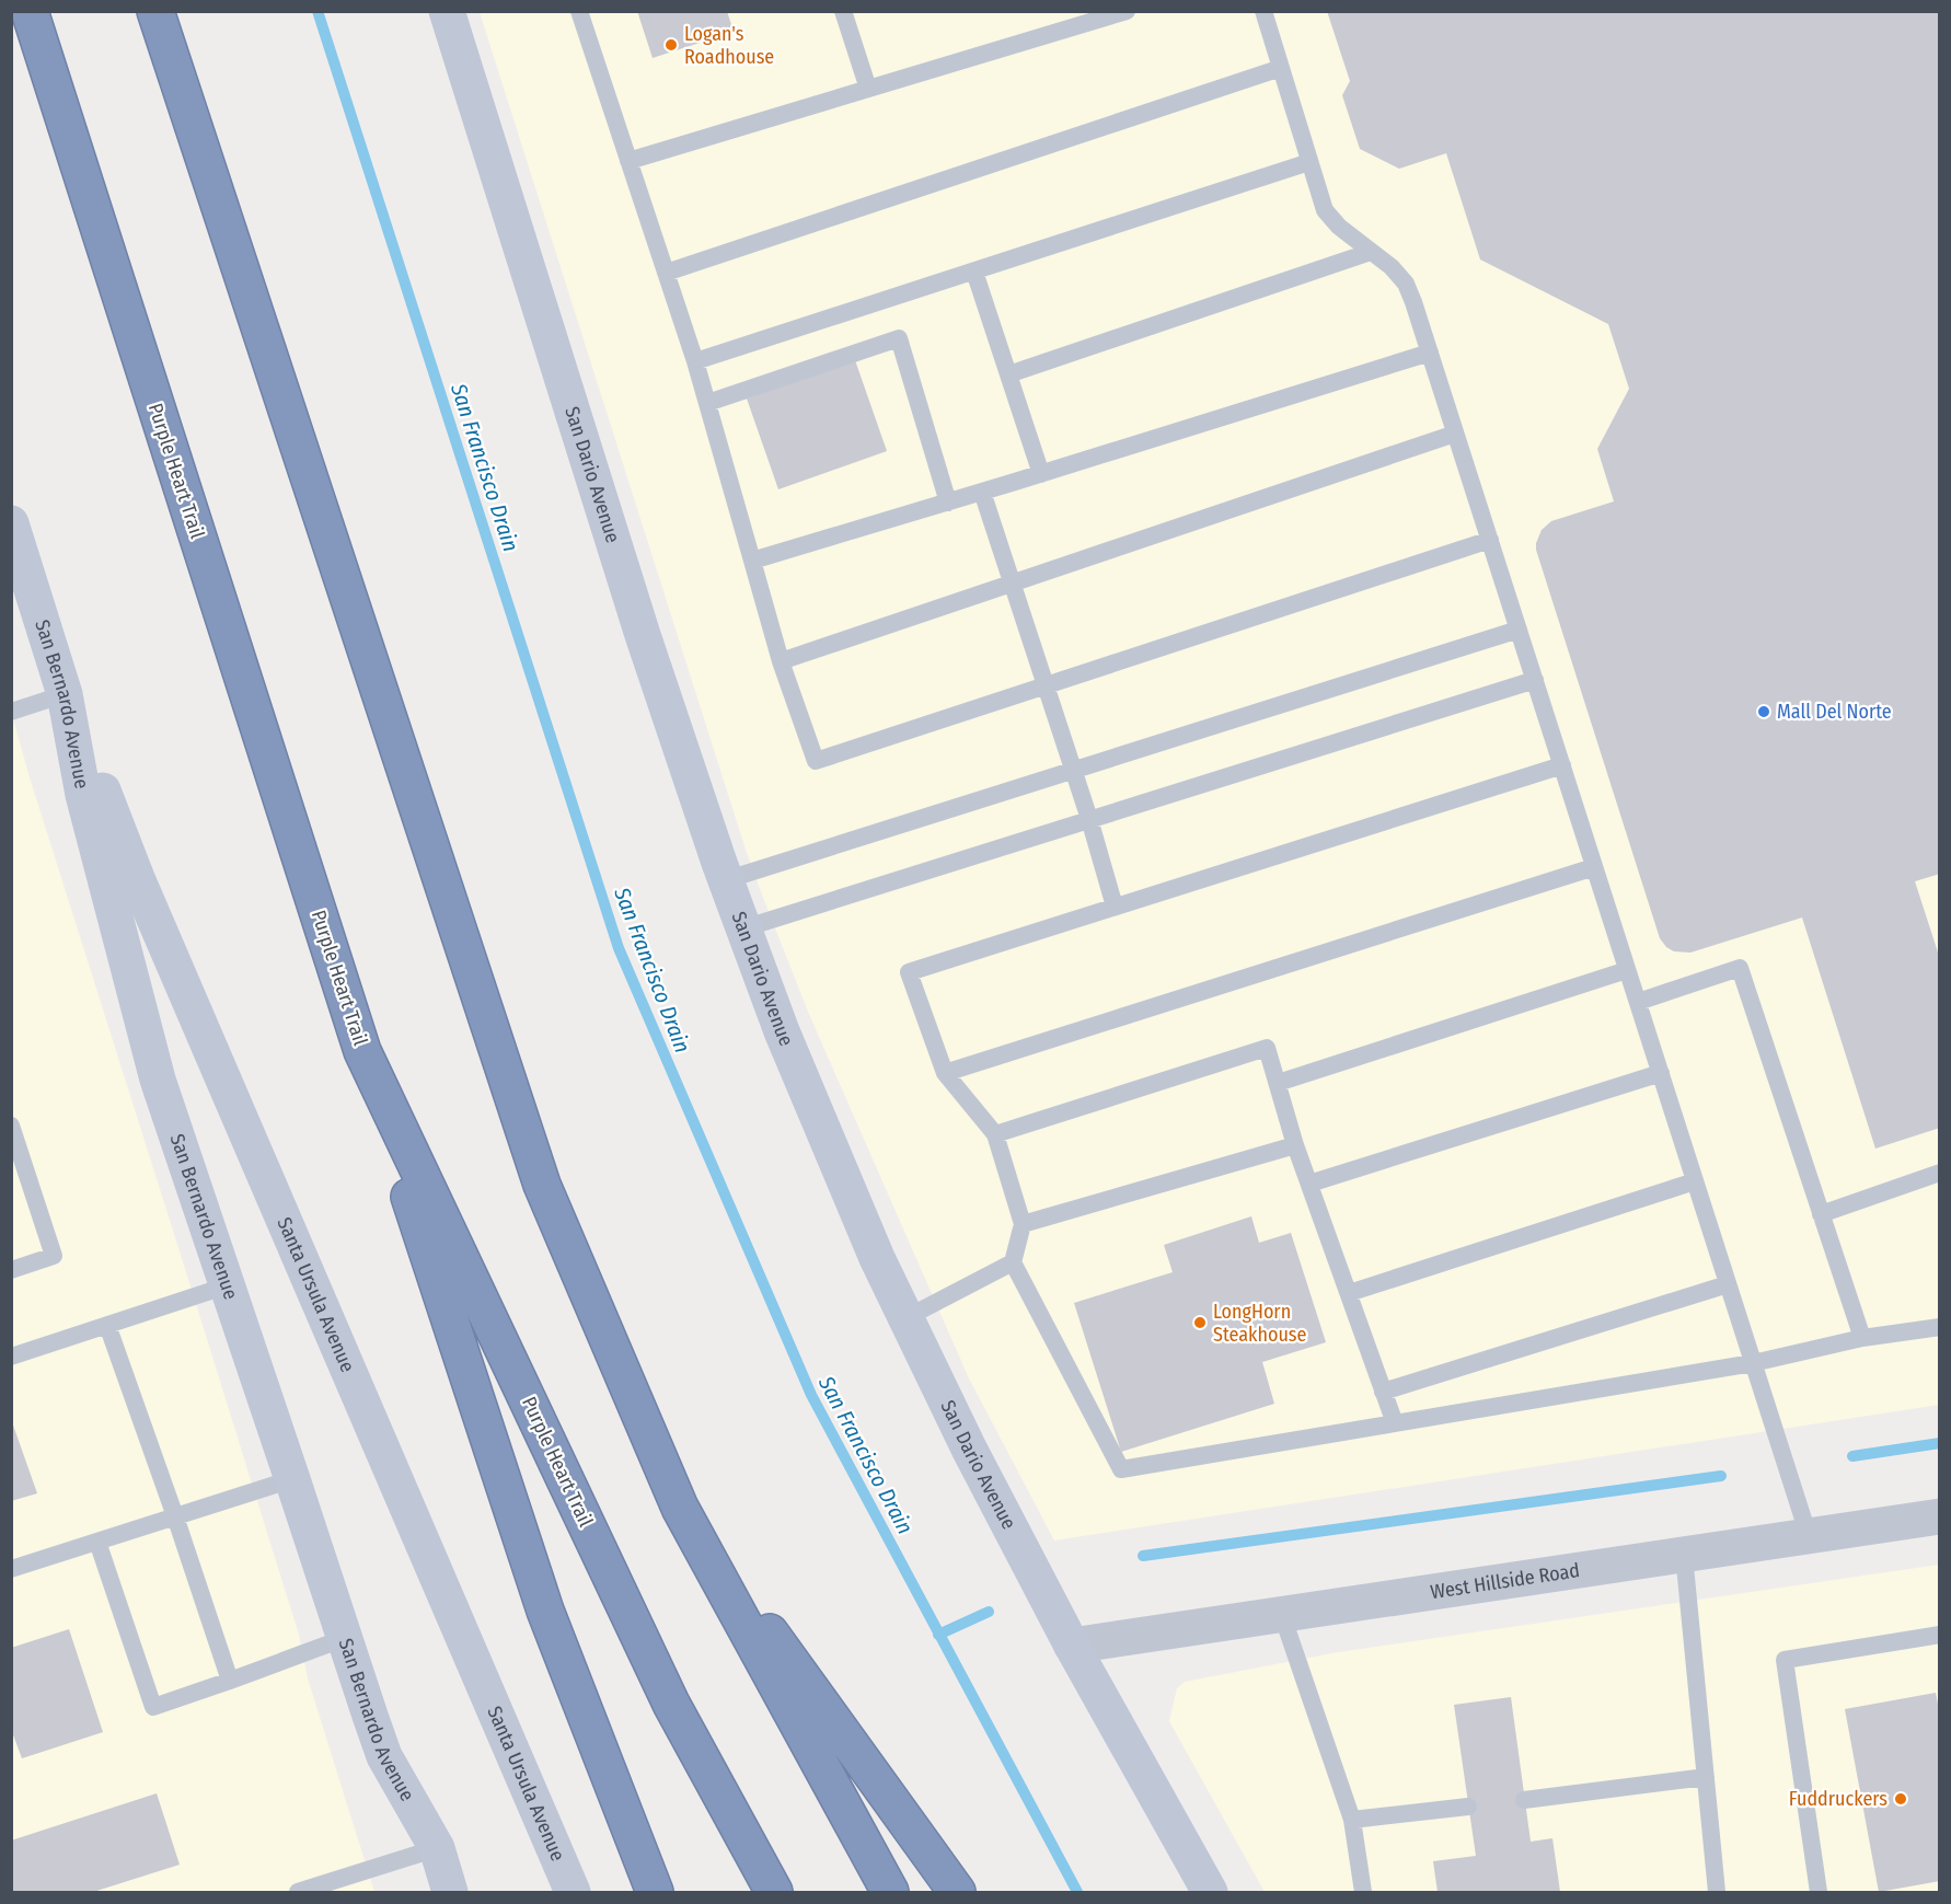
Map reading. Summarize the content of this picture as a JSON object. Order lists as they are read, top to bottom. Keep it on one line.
{"streets":{"highway":["Purple Heart Trail"],"main road":["San Dario Avenue","San Bernardo Avenue","Santa Ursula Avenue"],"street":["West Hillside Road"]},"crossings":[["San Dario Avenue","West Hillside Road"],["San Bernardo Avenue","Santa Ursula Avenue"]],"water":["San Francisco Drain"],"places":["Logan's Roadhouse","Mall Del Norte","LongHorn Steakhouse","Fuddruckers"]}
